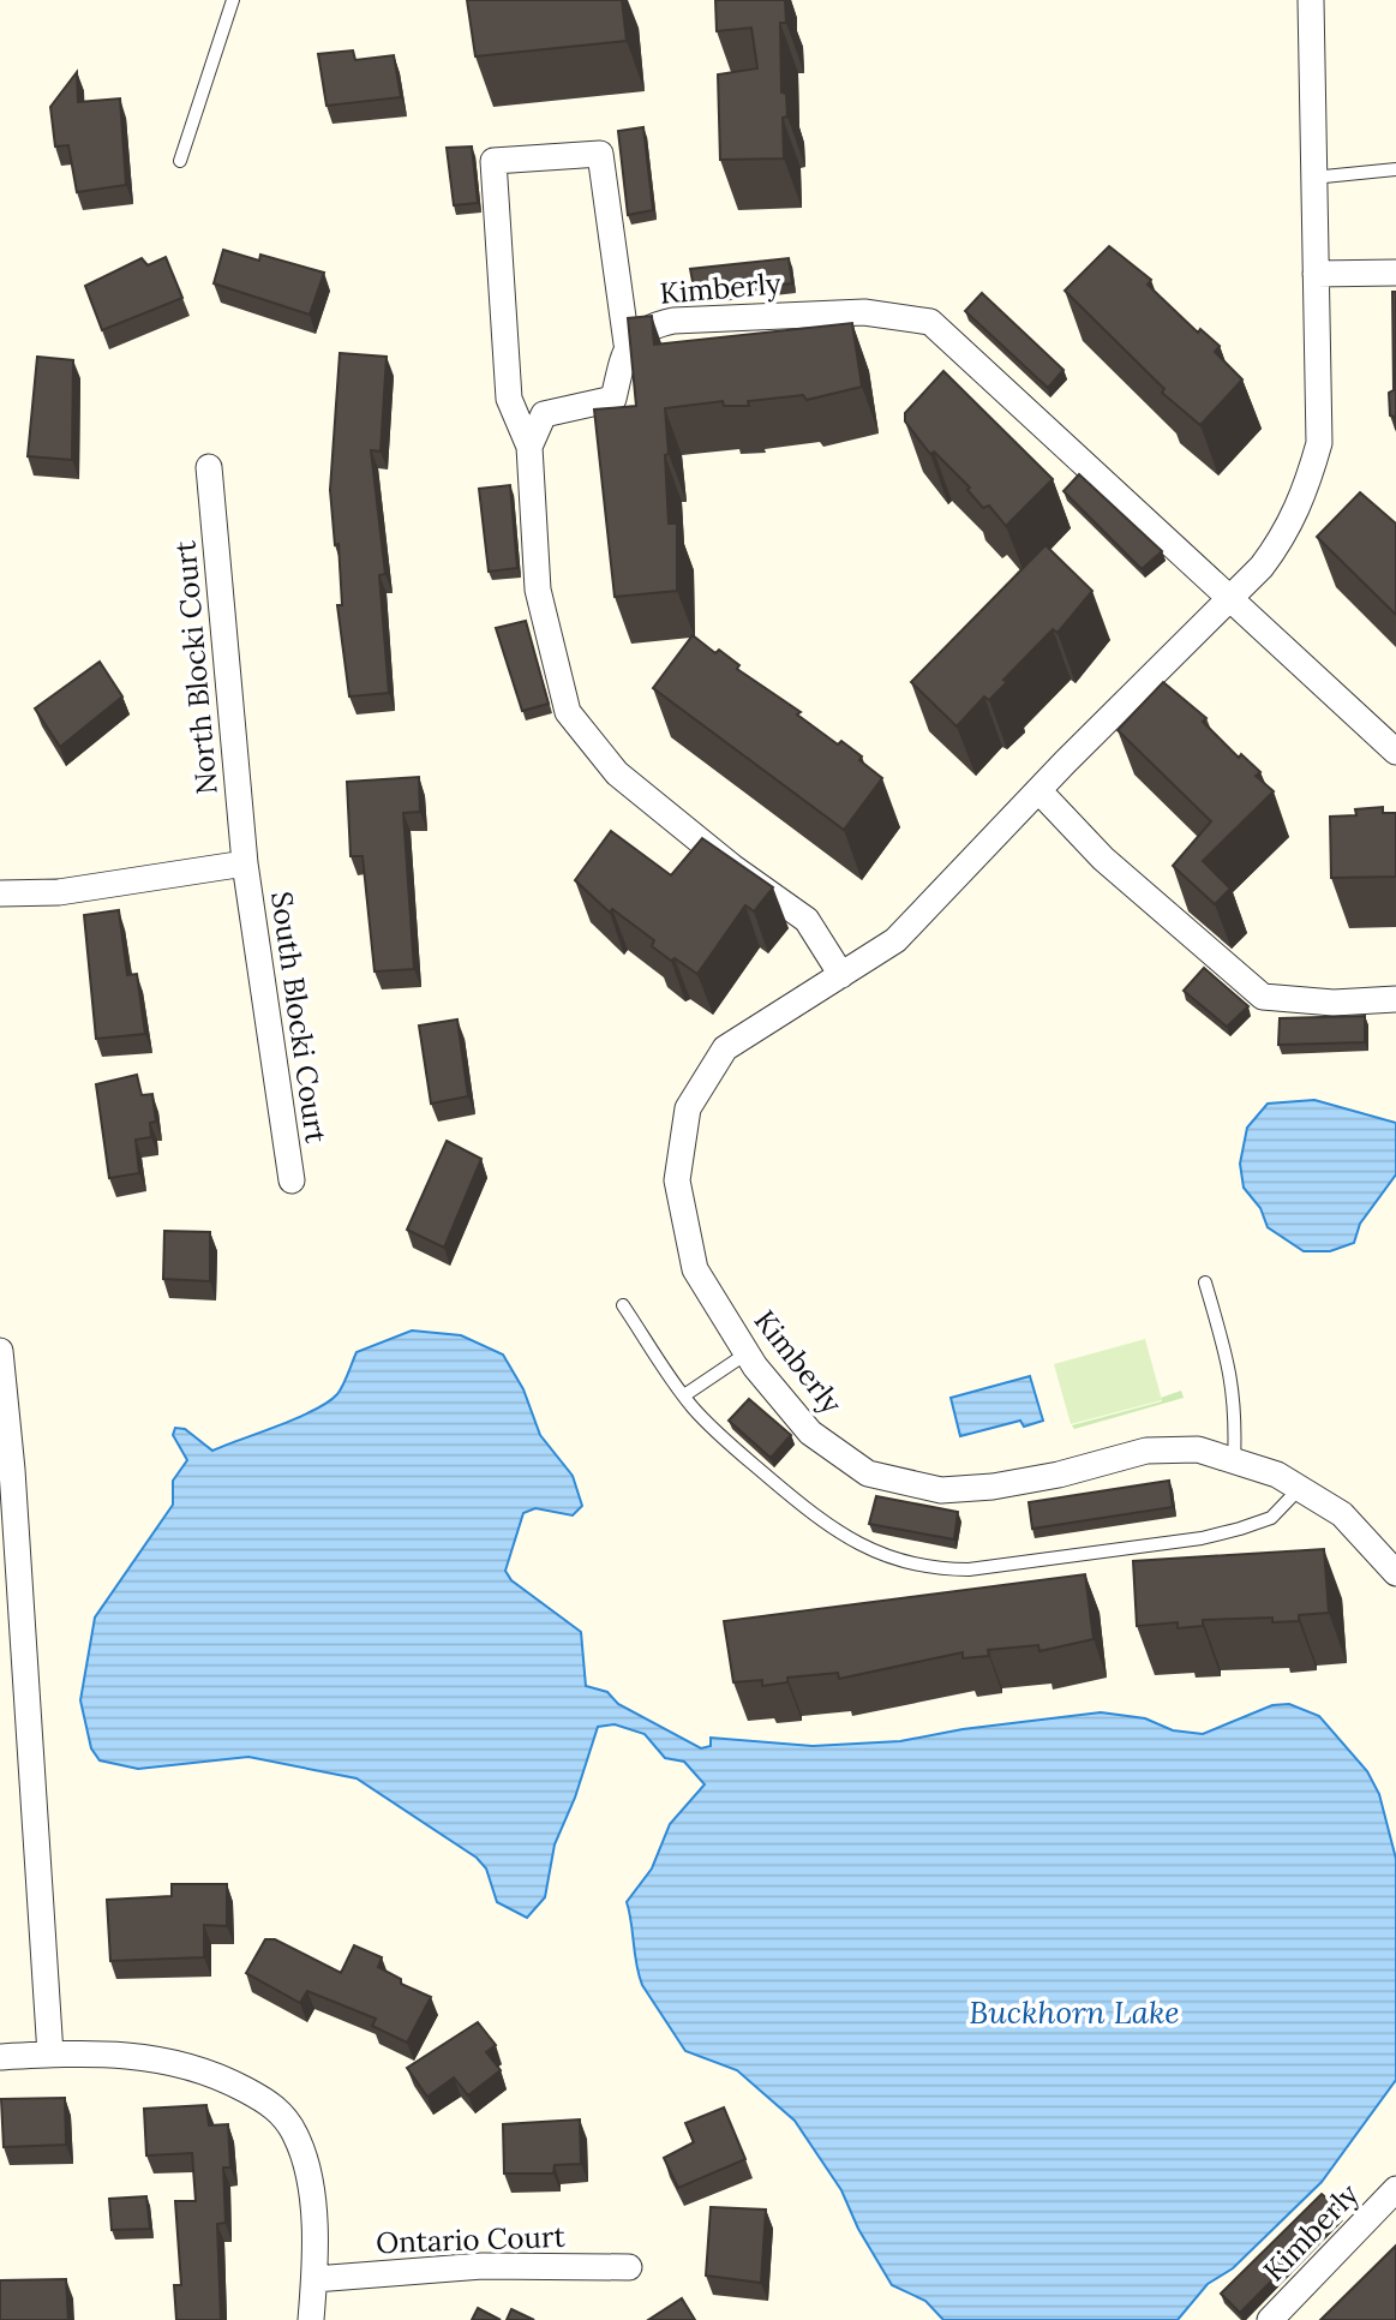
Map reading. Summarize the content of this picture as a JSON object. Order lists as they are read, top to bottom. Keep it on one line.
{"streets":{"street":["Kimberly","North Blocki Court","South Blocki Court","Ontario Court"]},"crossings":[["North Blocki Court","South Blocki Court"]],"water":["Buckhorn Lake"]}
